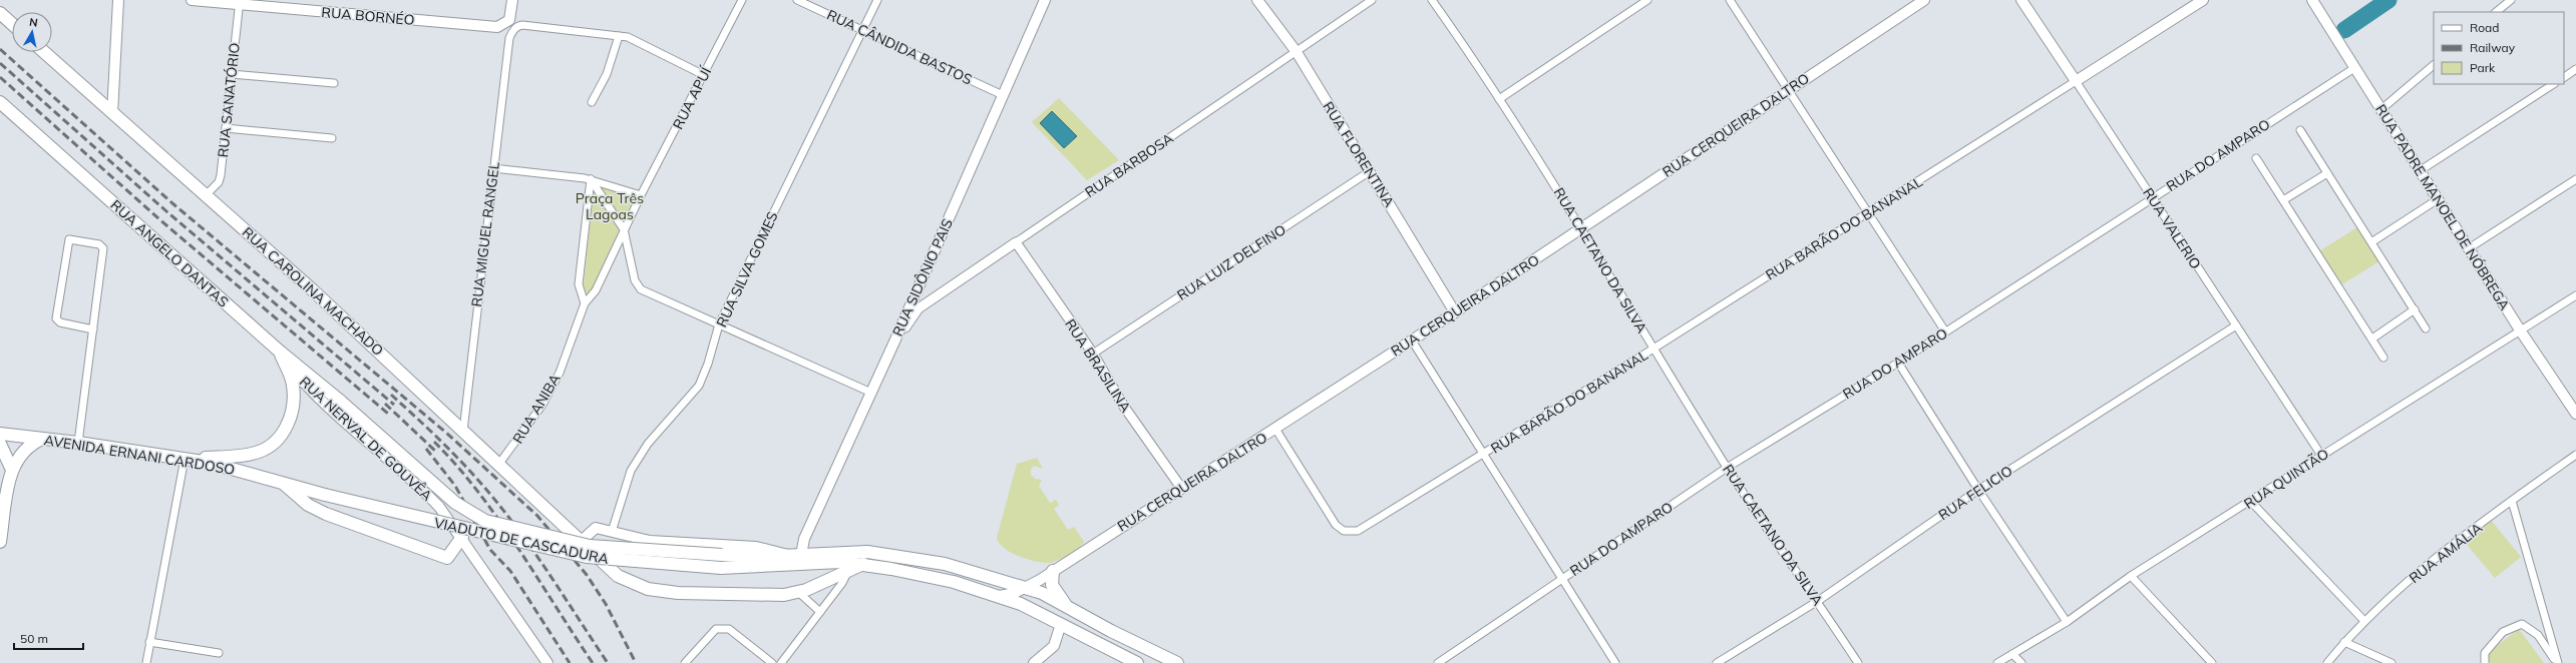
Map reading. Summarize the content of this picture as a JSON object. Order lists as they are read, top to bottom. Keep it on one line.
{"streets":{"main road":["RUA BORNÉO","RUA CERQUEIRA DALTRO","RUA FLORENTINA","RUA PADRE MANOEL DE NÓBREGA","RUA BARÃO DO BANANAL","RUA VALERIO","RUA ANGELO DANTAS","RUA SIDÔNIO PAIS","RUA CAROLINA MACHADO","RUA NERVAL DE GOUVÊA","AVENIDA ERNANI CARDOSO","VIADUTO DE CASCADURA"],"street":["RUA CÂNDIDA BASTOS","RUA APUÍ","RUA SANATÓRIO","RUA DO AMPARO","RUA BARBOSA","RUA MIGUEL RANGEL","RUA CAETANO DA SILVA","RUA LUIZ DELFINO","RUA SILVA GOMES","RUA BRASILINA","RUA ANIBA","RUA QUINTÃO","RUA FELICIO","RUA AMÁLIA"]},"crossings":[["RUA BORNÉO","RUA SANATÓRIO"],["RUA CÂNDIDA BASTOS","RUA SILVA GOMES"],["RUA CÂNDIDA BASTOS","RUA SIDÔNIO PAIS"],["RUA SANATÓRIO","RUA CAROLINA MACHADO"],["RUA CERQUEIRA DALTRO","RUA FLORENTINA"],["RUA CERQUEIRA DALTRO","RUA BARÃO DO BANANAL"],["RUA CERQUEIRA DALTRO","RUA CAETANO DA SILVA"],["RUA CERQUEIRA DALTRO","RUA BRASILINA"],["RUA CERQUEIRA DALTRO","VIADUTO DE CASCADURA"],["RUA FLORENTINA","RUA BARBOSA"],["RUA FLORENTINA","RUA LUIZ DELFINO"],["RUA DO AMPARO","RUA PADRE MANOEL DE NÓBREGA"],["RUA DO AMPARO","RUA VALERIO"],["RUA DO AMPARO","RUA CAETANO DA SILVA"],["RUA BARBOSA","RUA SIDÔNIO PAIS"],["RUA BARBOSA","RUA BRASILINA"],["RUA PADRE MANOEL DE NÓBREGA","RUA QUINTÃO"],["RUA BARÃO DO BANANAL","RUA VALERIO"],["RUA BARÃO DO BANANAL","RUA CAETANO DA SILVA"],["RUA VALERIO","RUA QUINTÃO"],["RUA VALERIO","RUA FELICIO"],["RUA MIGUEL RANGEL","RUA CAROLINA MACHADO"],["RUA ANGELO DANTAS","RUA NERVAL DE GOUVÊA"],["RUA ANGELO DANTAS","VIADUTO DE CASCADURA"],["RUA CAETANO DA SILVA","RUA FELICIO"],["RUA LUIZ DELFINO","RUA BRASILINA"],["RUA SIDÔNIO PAIS","VIADUTO DE CASCADURA"],["RUA CAROLINA MACHADO","RUA ANIBA"],["RUA CAROLINA MACHADO","VIADUTO DE CASCADURA"],["AVENIDA ERNANI CARDOSO","VIADUTO DE CASCADURA"]],"parks":["Praça Três Lagoas"],"legend":["Road","Railway","Park"],"scale_bar":"50 m","north":"top"}
